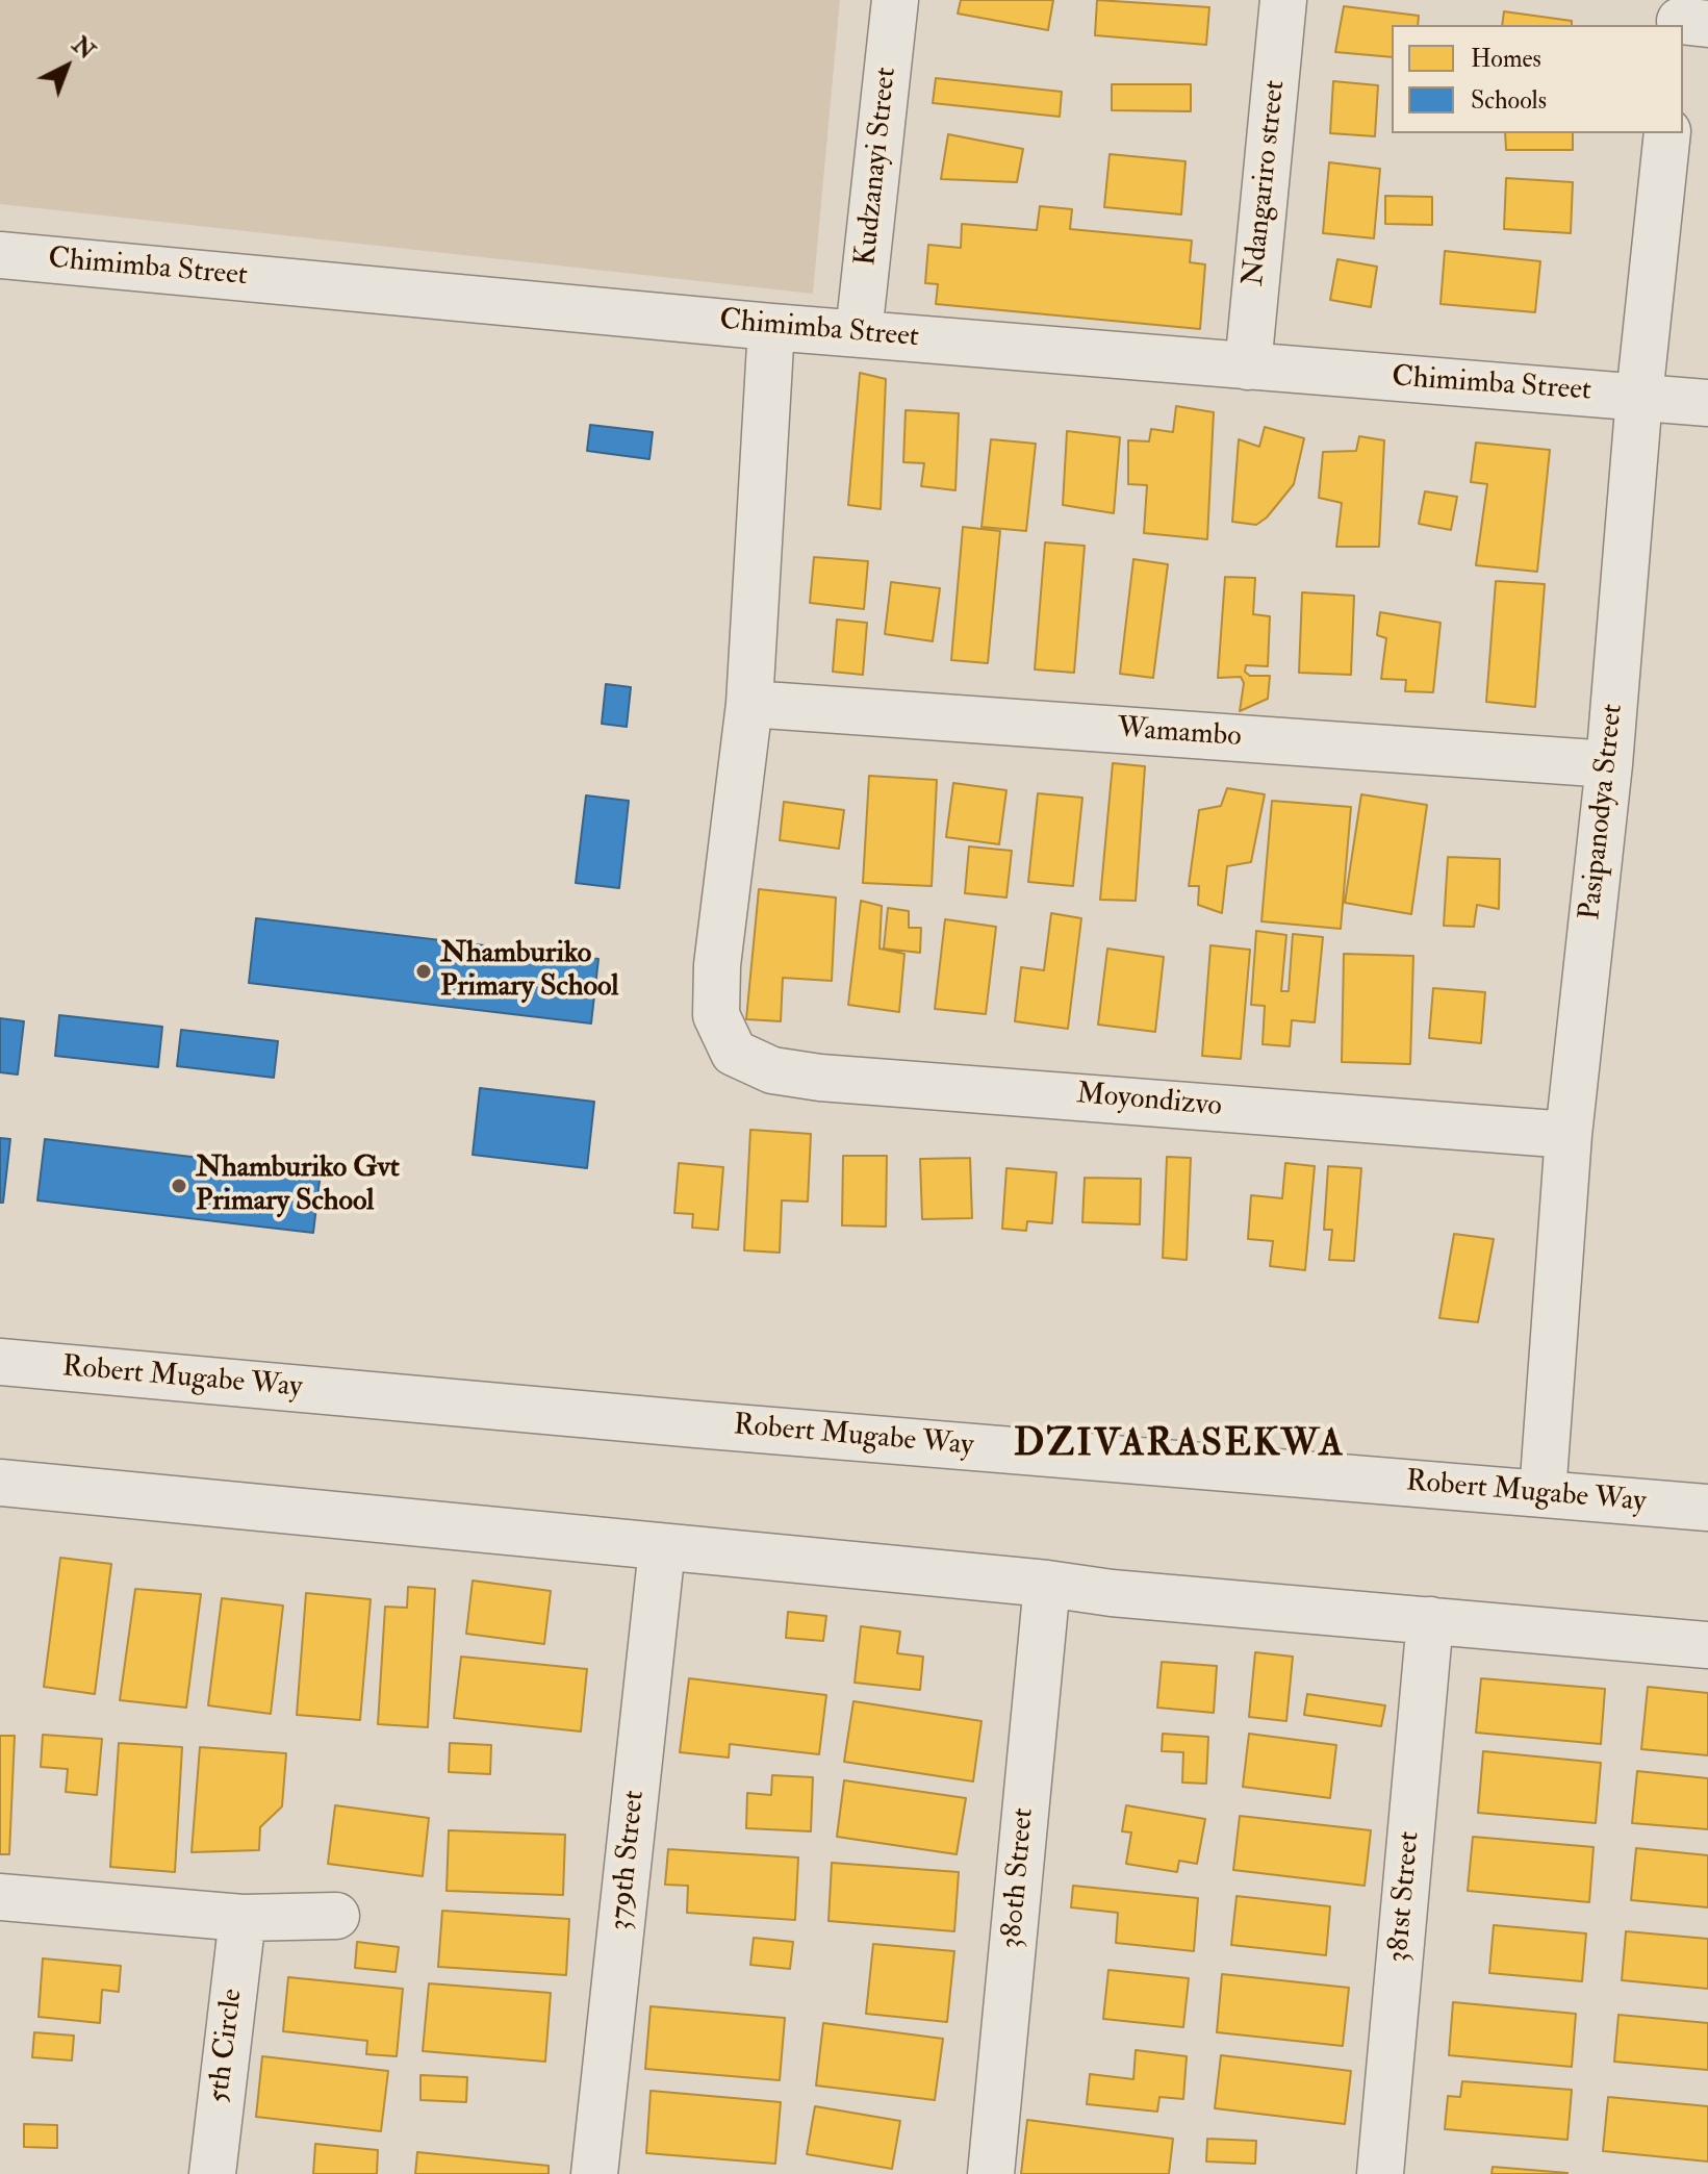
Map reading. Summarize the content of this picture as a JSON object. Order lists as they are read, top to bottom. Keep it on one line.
{"streets":{"street":["Kudzanayi Street","Ndangariro street","Chimimba Street","Wamambo","Pasipanodya Street","Moyondizvo","Robert Mugabe Way","379th Street","380th Street","381st Street","5th Circle"]},"crossings":[["Kudzanayi Street","Chimimba Street"],["Ndangariro street","Chimimba Street"],["Chimimba Street","Pasipanodya Street"],["Wamambo","Pasipanodya Street"],["Wamambo","Moyondizvo"],["Pasipanodya Street","Moyondizvo"],["Pasipanodya Street","Robert Mugabe Way"]],"districts":["DZIVARASEKWA"],"places":["Nhamburiko Primary School","Nhamburiko Gvt Primary School"],"legend":["Homes","Schools"],"north":"top right"}
